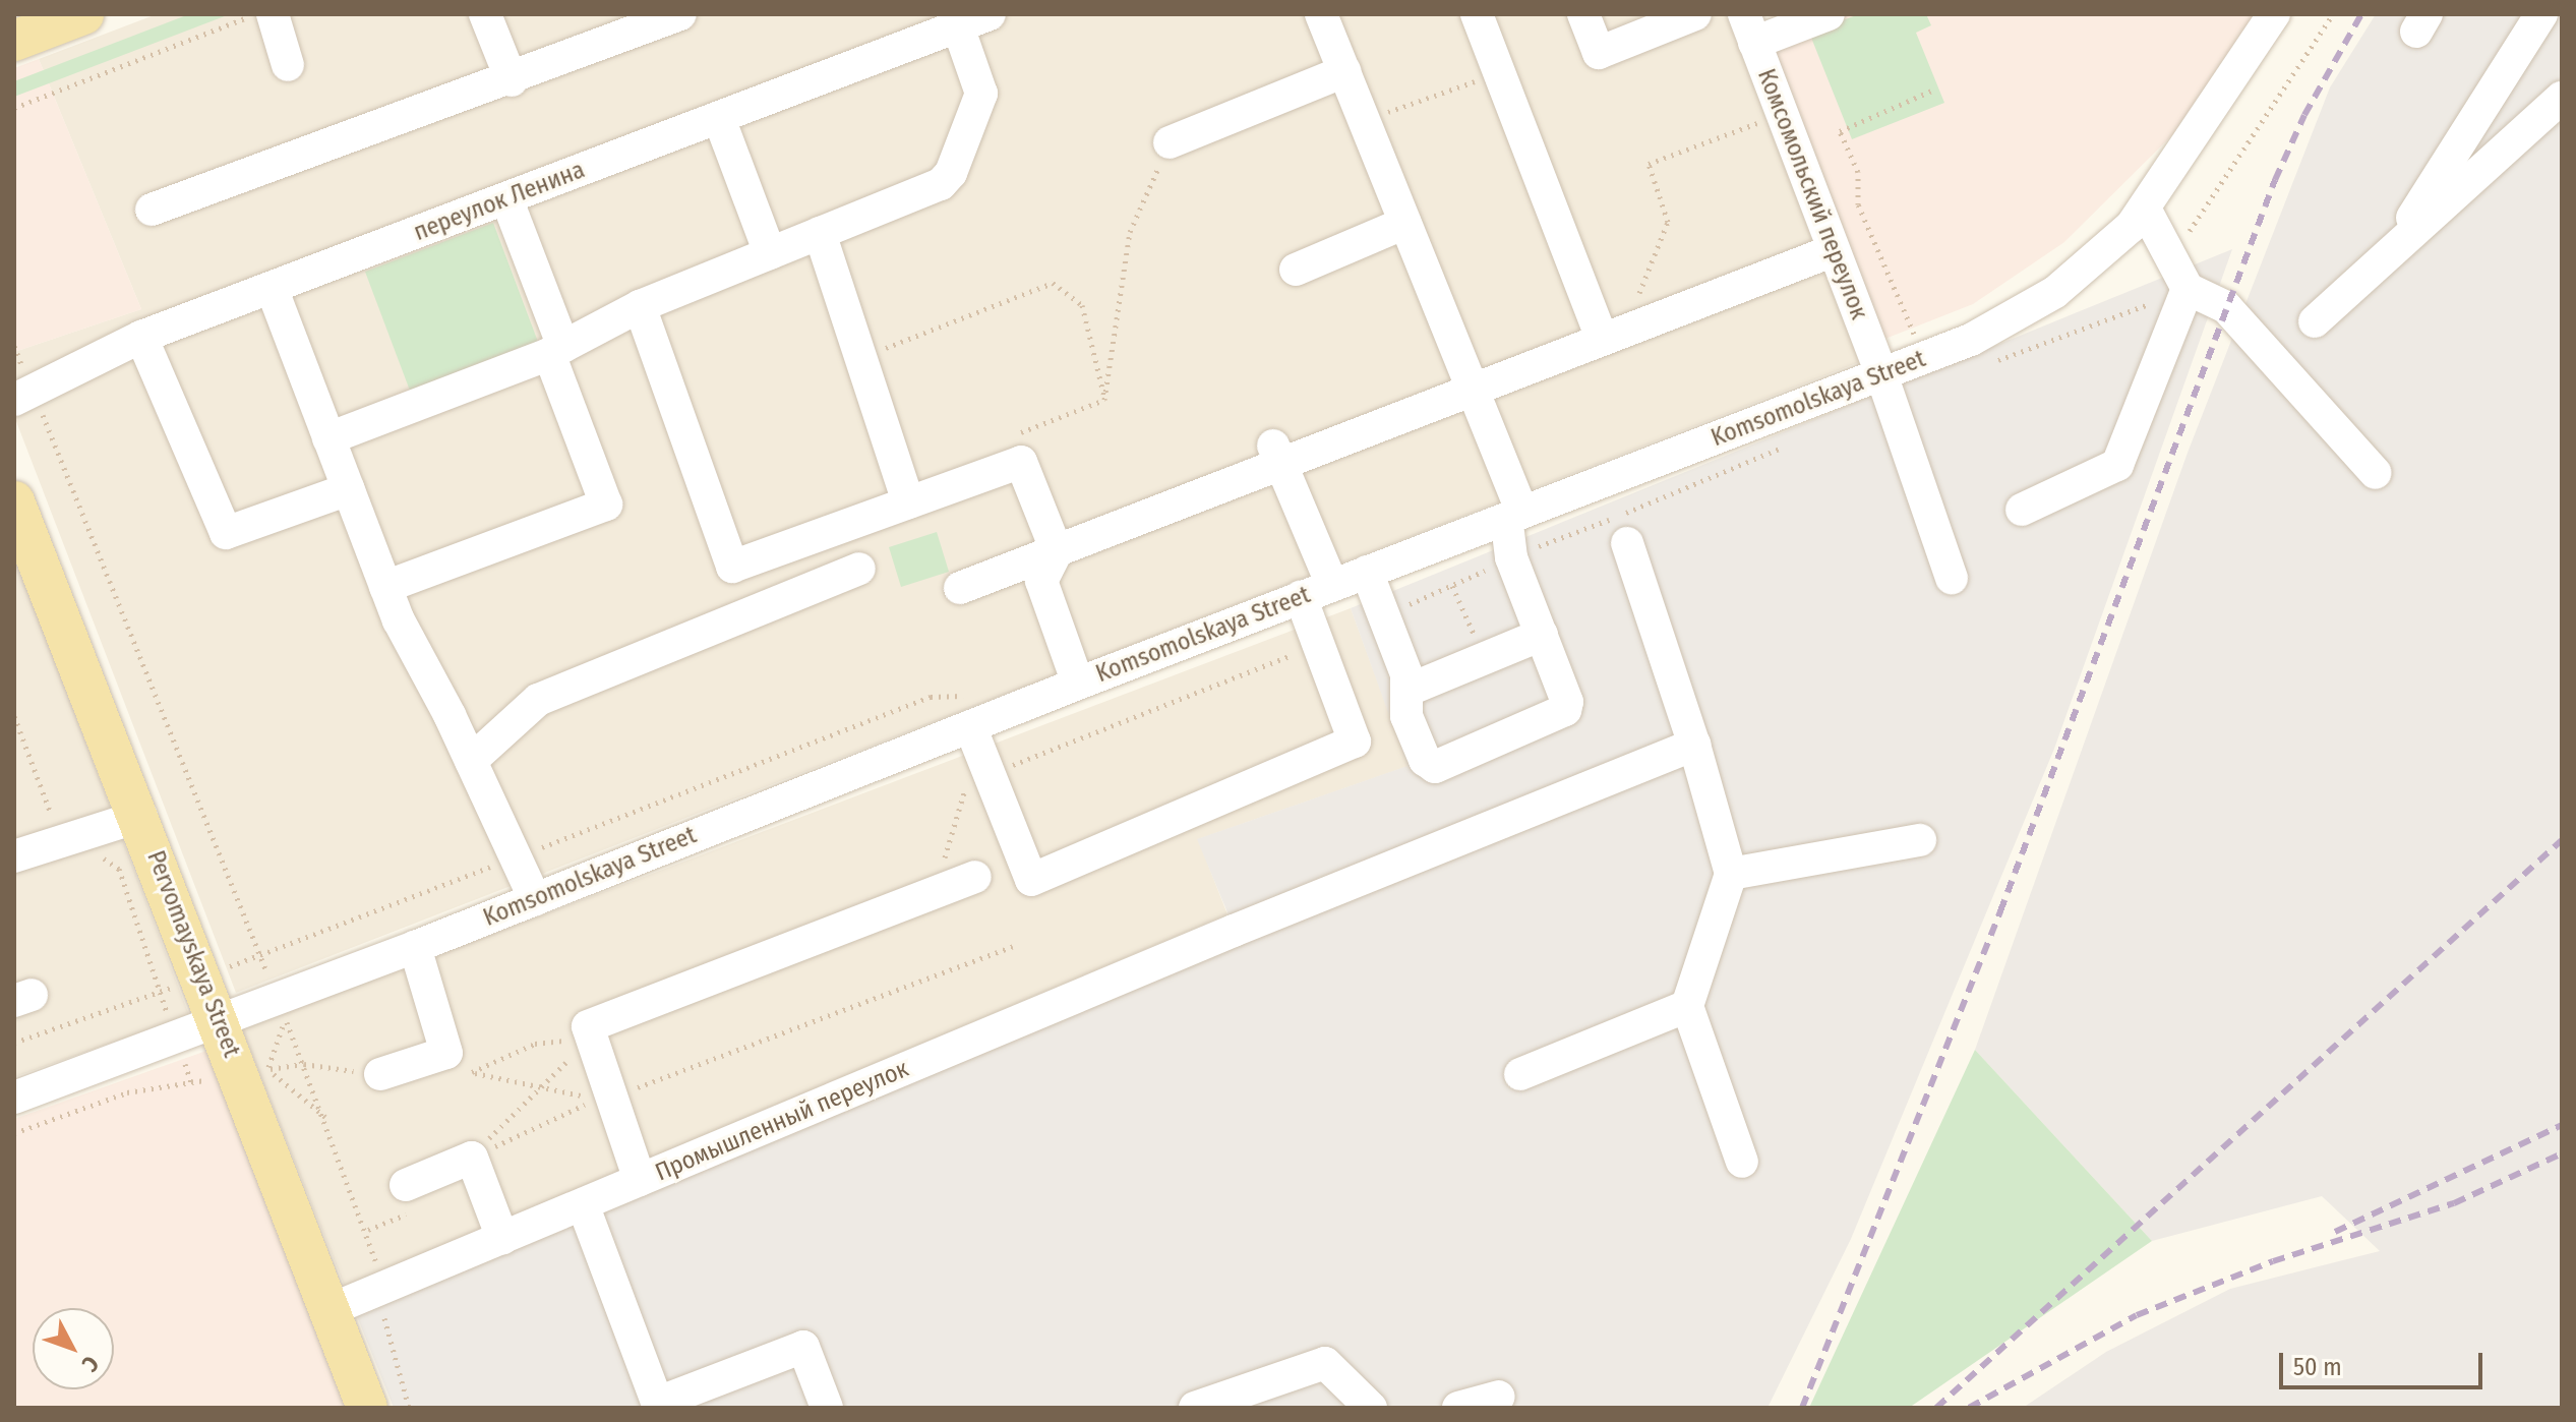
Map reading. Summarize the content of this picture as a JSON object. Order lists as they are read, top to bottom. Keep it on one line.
{"streets":{"main road":["Pervomayskaya Street"],"street":["Комсомольский переулок","переулок Ленина","Komsomolskaya Street","Промышленный переулок"]},"crossings":[["Комсомольский переулок","Komsomolskaya Street"],["Komsomolskaya Street","Pervomayskaya Street"],["Pervomayskaya Street","Промышленный переулок"]],"scale_bar":"50 m","north":"bottom right"}
